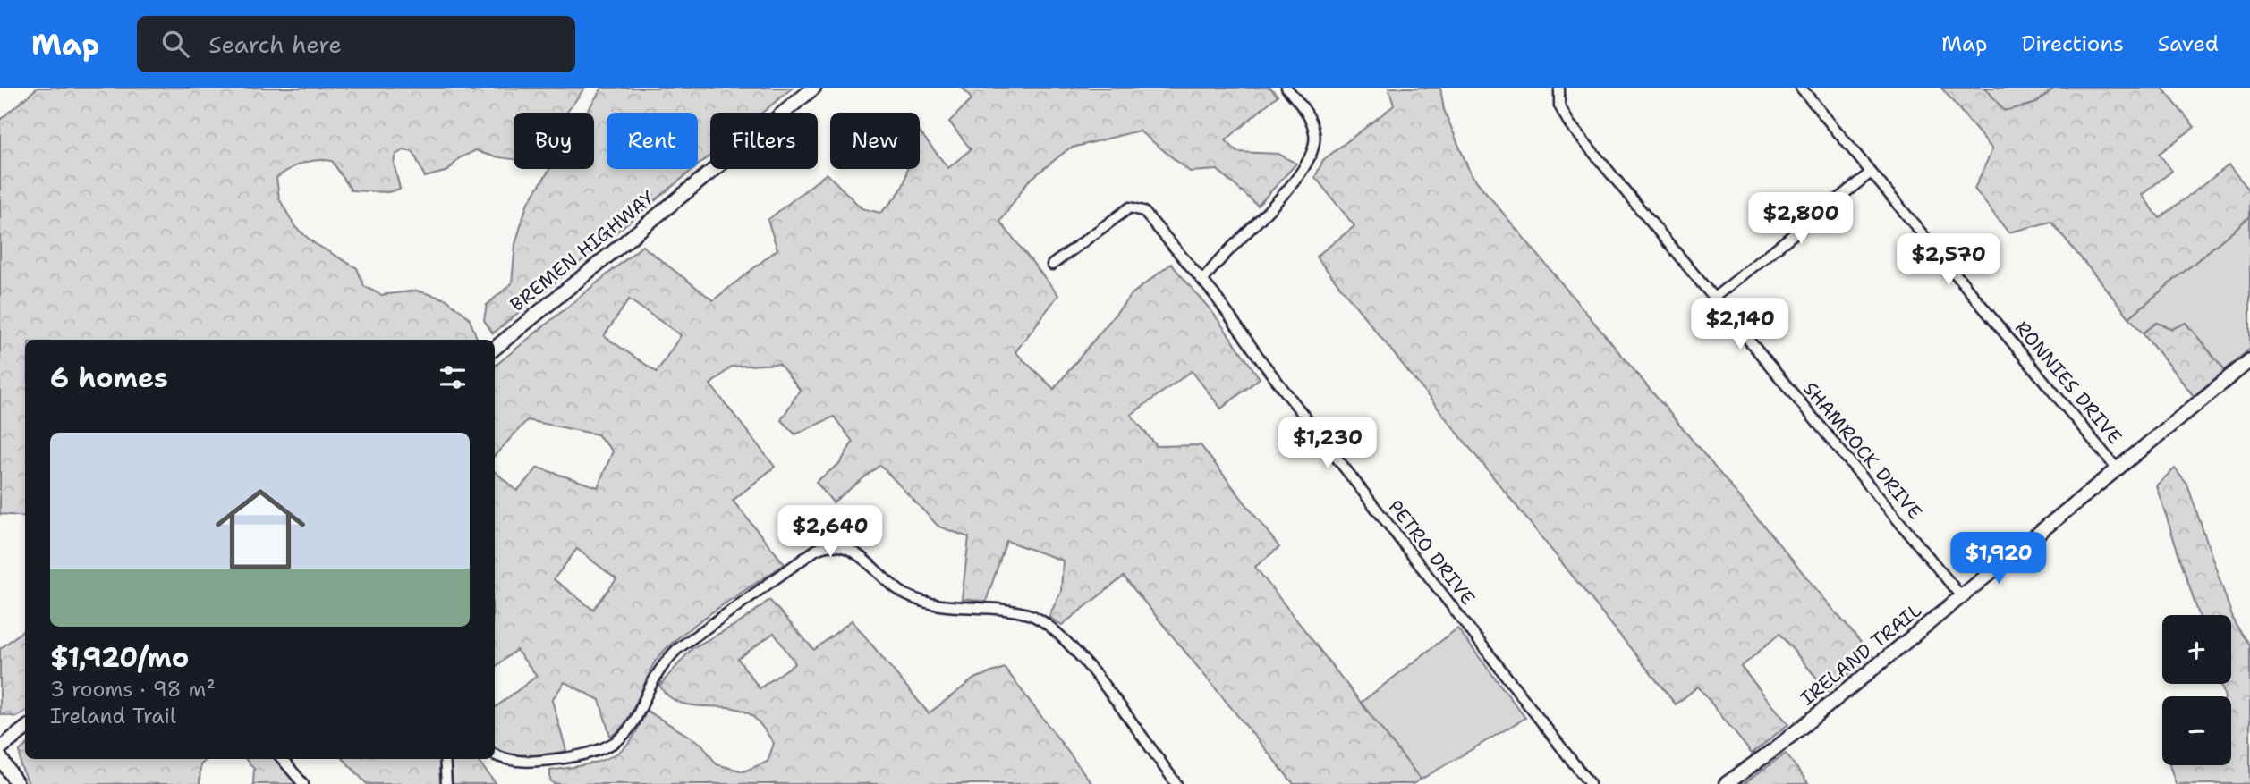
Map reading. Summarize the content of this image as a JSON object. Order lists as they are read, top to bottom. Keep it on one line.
{"streets":{"street":["BREMEN HIGHWAY","RONNIES DRIVE","SHAMROCK DRIVE","PETRO DRIVE","IRELAND TRAIL"]},"crossings":[["RONNIES DRIVE","IRELAND TRAIL"],["SHAMROCK DRIVE","IRELAND TRAIL"]],"page":{"header":"Map","search":"Search here","nav":["Map","Directions","Saved"],"chip":["Buy","Rent","Filters","New"],"price":["$2,800","$2,570","$2,140","$1,230","$2,640","$1,920"],"heading":"6 homes","list":[{"name":"$1,920/mo","note":"3 rooms · 98 m² · Ireland Trail"}],"map_buttons":["+","−"]}}
